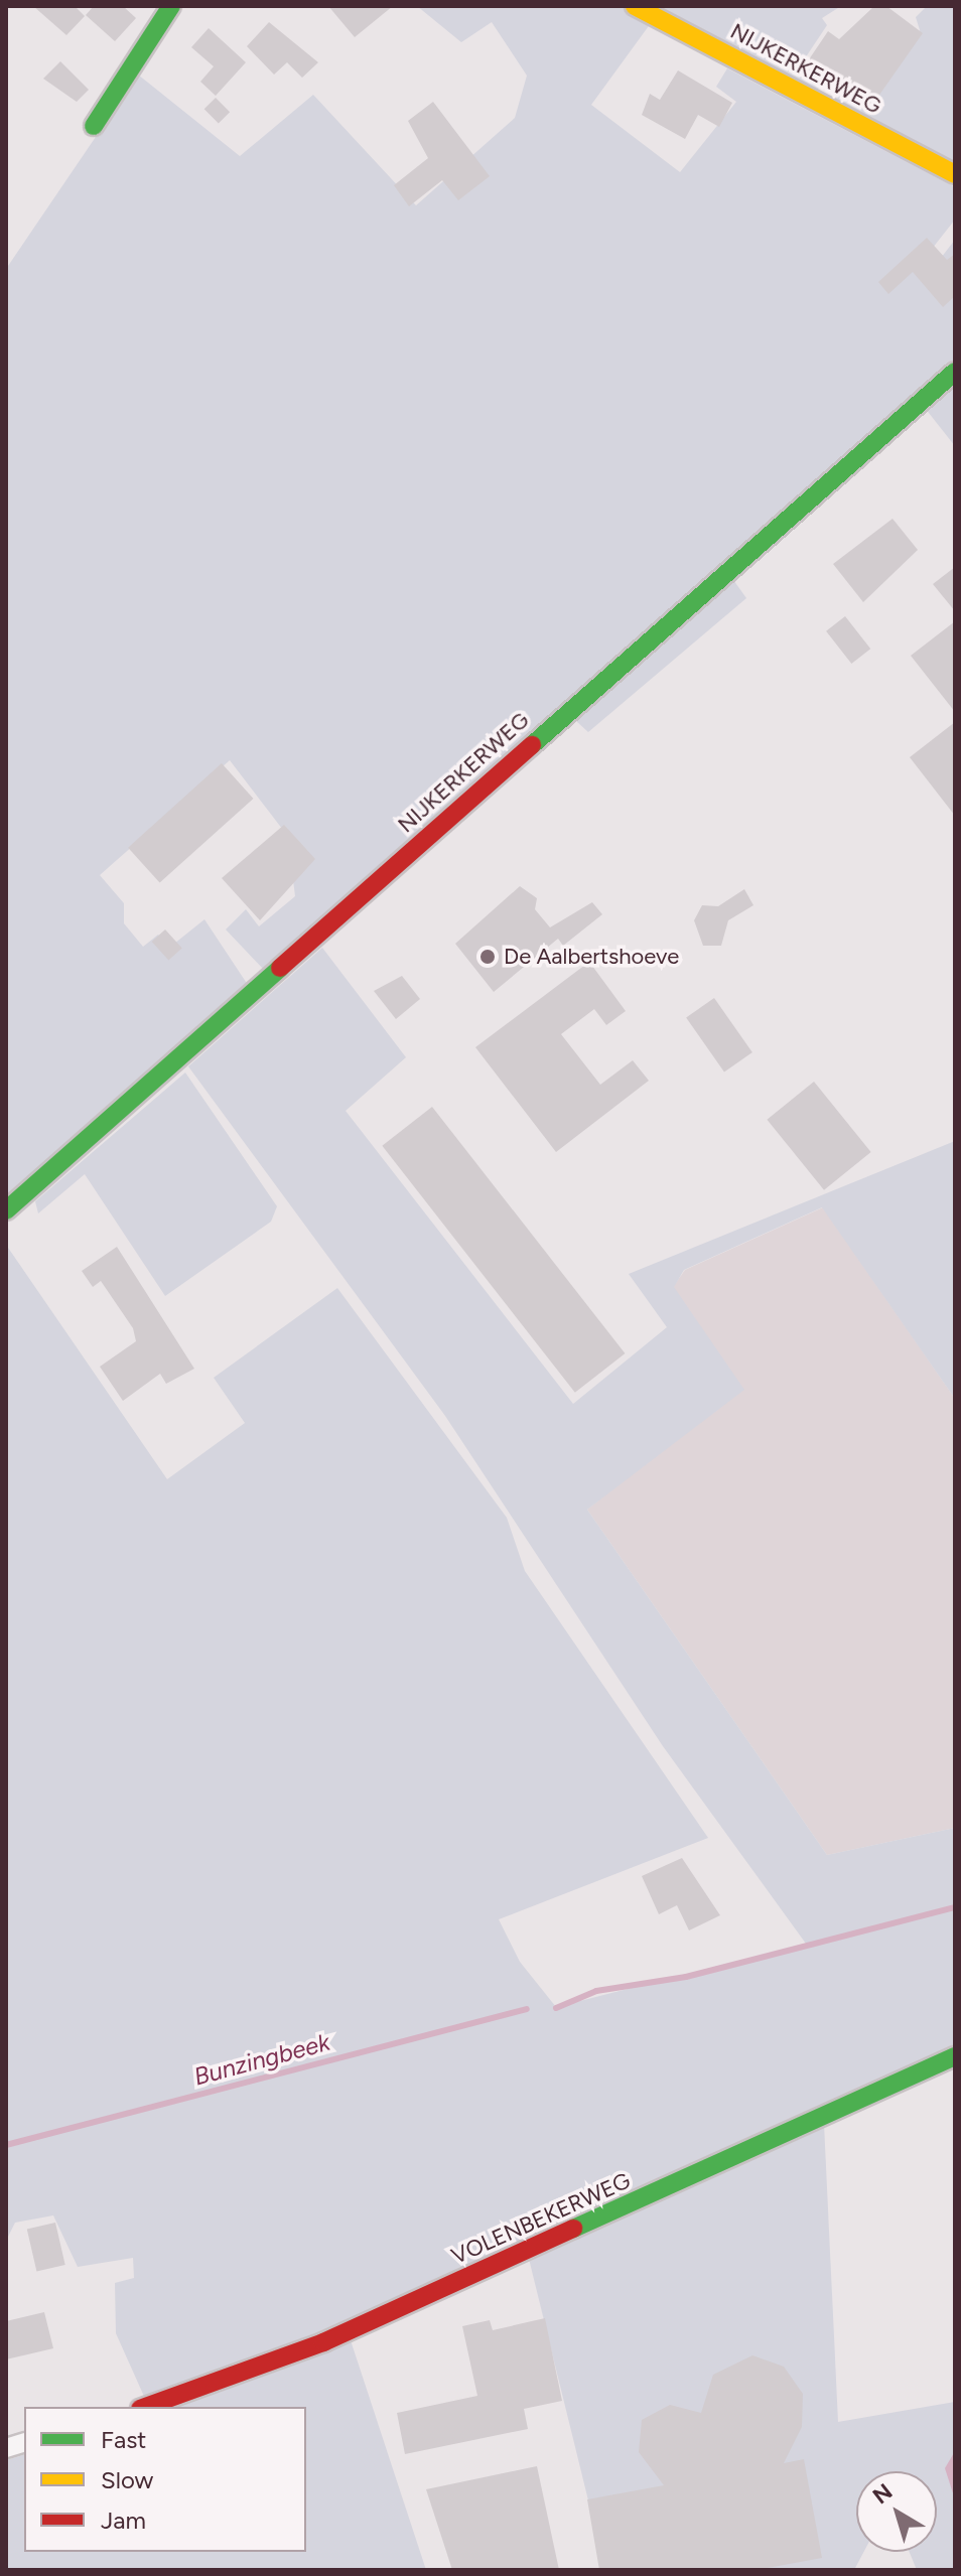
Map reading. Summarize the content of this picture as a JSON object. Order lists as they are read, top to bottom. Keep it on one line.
{"streets":{"street":["NIJKERKERWEG","VOLENBEKERWEG"]},"water":["Bunzingbeek"],"places":["De Aalbertshoeve"],"legend":["Fast","Slow","Jam"],"north":"top left"}
